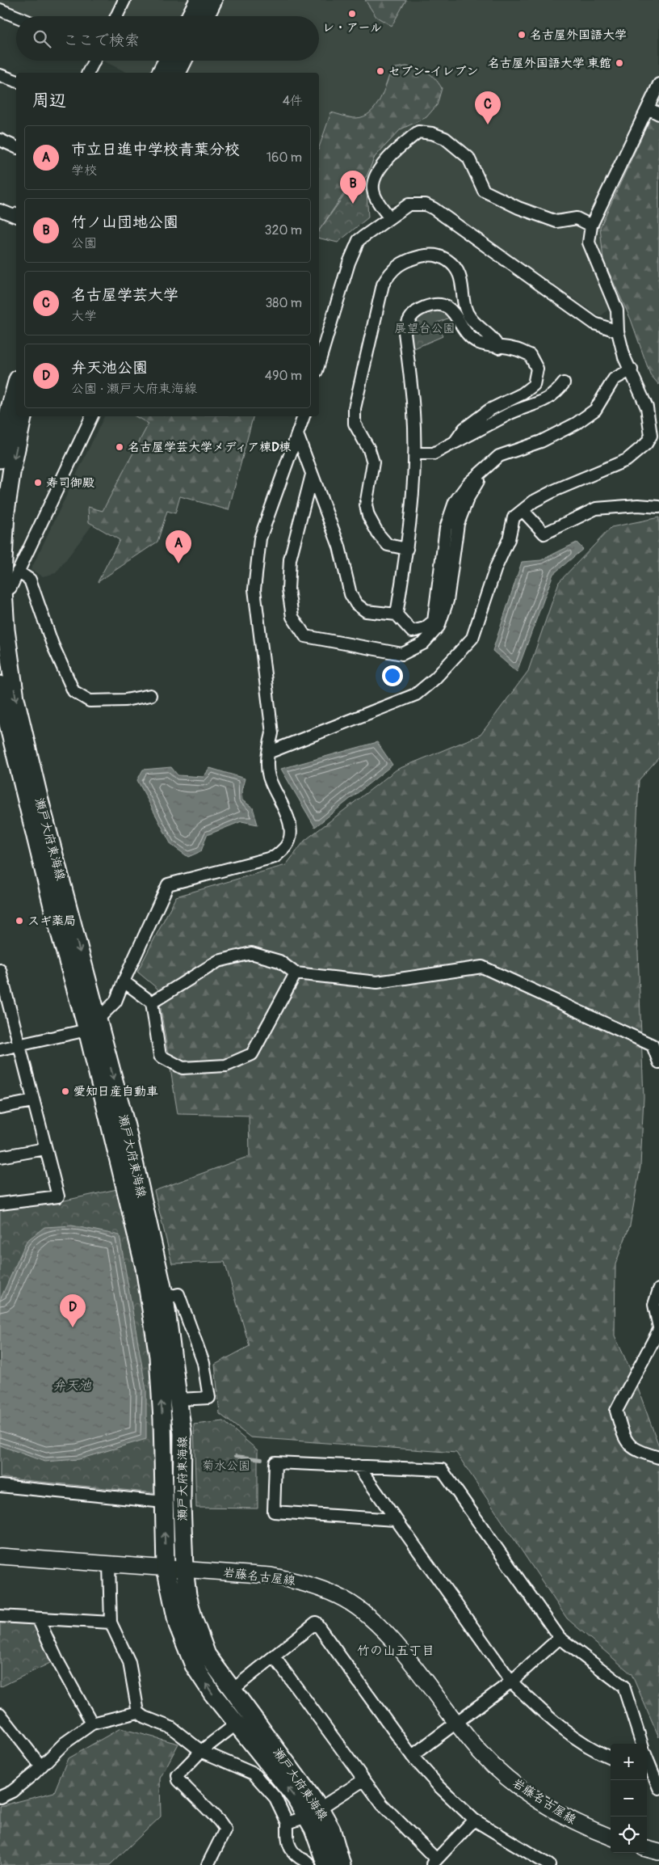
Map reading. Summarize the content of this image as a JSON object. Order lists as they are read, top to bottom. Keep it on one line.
{"streets":{"main road":["瀬戸大府東海線","岩藤名古屋線"]},"crossings":[["瀬戸大府東海線","岩藤名古屋線"]],"districts":["竹の山五丁目"],"water":["弁天池"],"parks":["展望台公園","菊水公園"],"places":["レ・アール","名古屋外国語大学","名古屋外国語大学 東館","セブン-イレブン","名古屋学芸大学メディア棟D棟","寿司御殿","スギ薬局","愛知日産自動車"],"page":{"search":"ここで検索","heading":["周辺","4件"],"pins":["C","B","A","D"],"list":[{"mark":"A","name":"市立日進中学校青葉分校","note":"学校","value":"160 m"},{"mark":"B","name":"竹ノ山団地公園","note":"公園","value":"320 m"},{"mark":"C","name":"名古屋学芸大学","note":"大学","value":"380 m"},{"mark":"D","name":"弁天池公園","note":"公園 · 瀬戸大府東海線","value":"490 m"}],"map_buttons":["+","−"]}}
